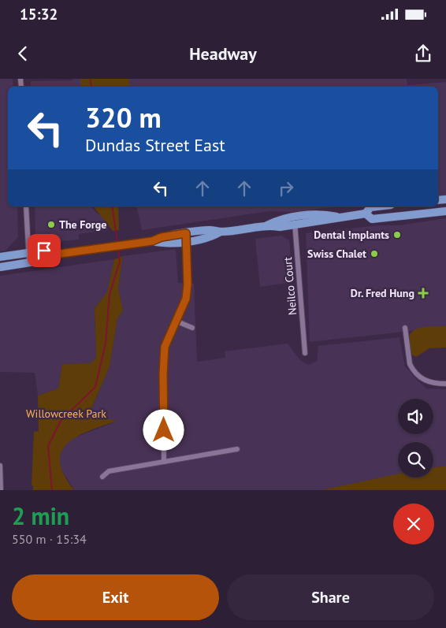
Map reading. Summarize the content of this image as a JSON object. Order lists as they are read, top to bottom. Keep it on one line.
{"streets":{"street":["Neilco Court"]},"parks":["Willowcreek Park"],"places":{"other":["The Forge","Dental !mplants","Swiss Chalet"],"health":["Dr. Fred Hung"]},"page":{"status":"15:32","header":"Headway","turn":["320 m","Dundas Street East"],"heading":["2 min","550 m · 15:34"],"buttons":["Exit","Share"]}}
